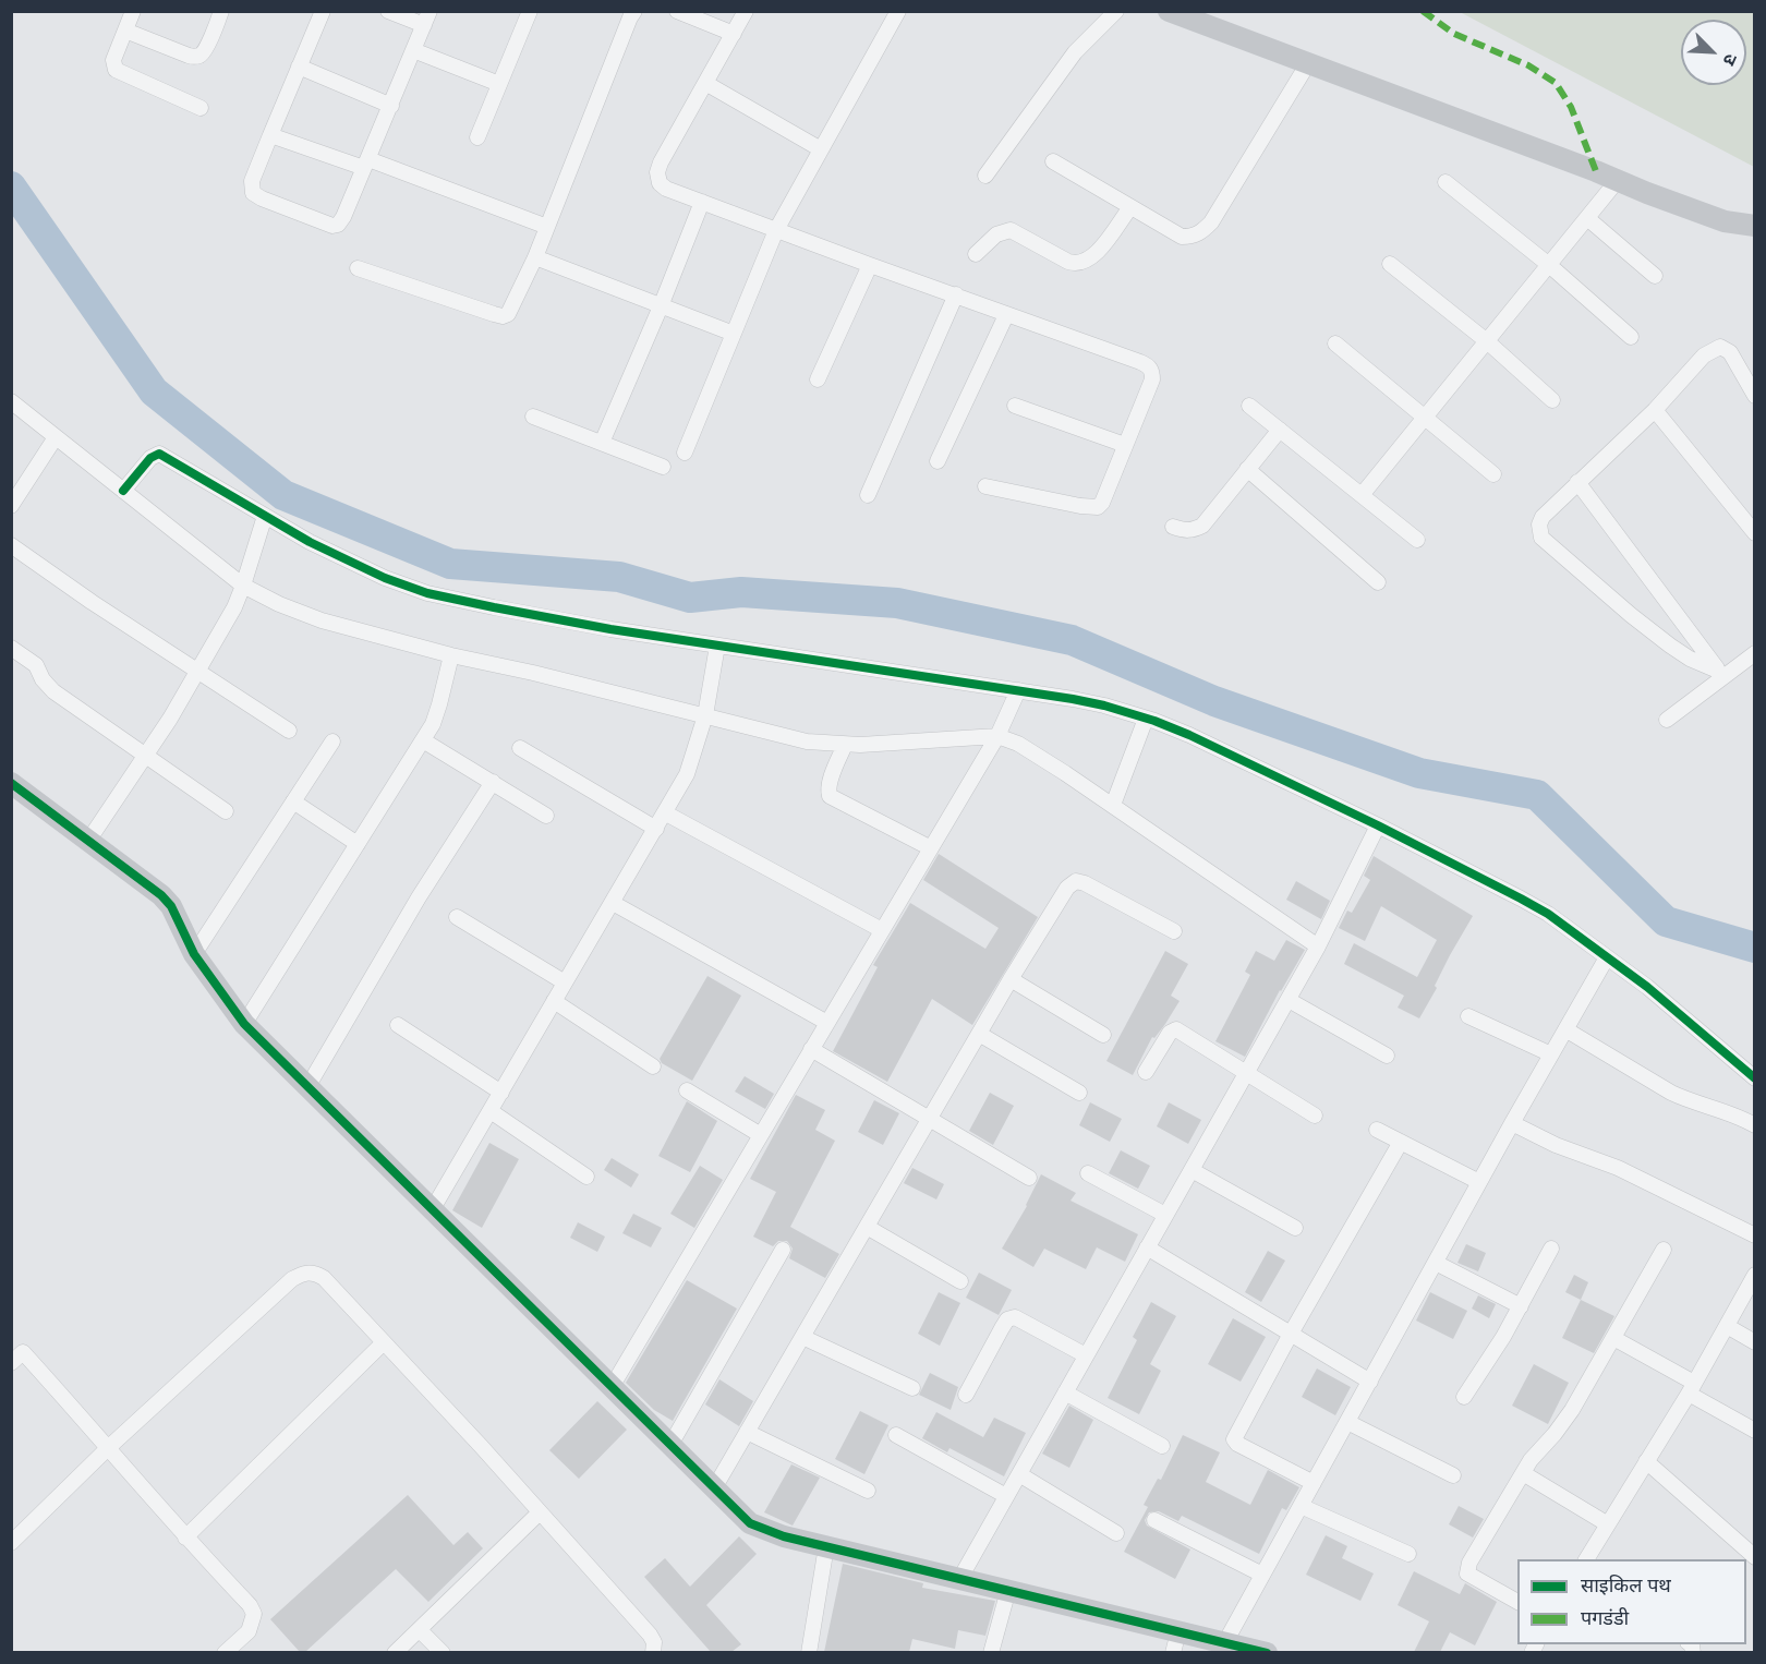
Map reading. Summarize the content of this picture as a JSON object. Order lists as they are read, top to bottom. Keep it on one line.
{"legend":["साइकिल पथ","पगडंडी"],"north":"bottom right"}
